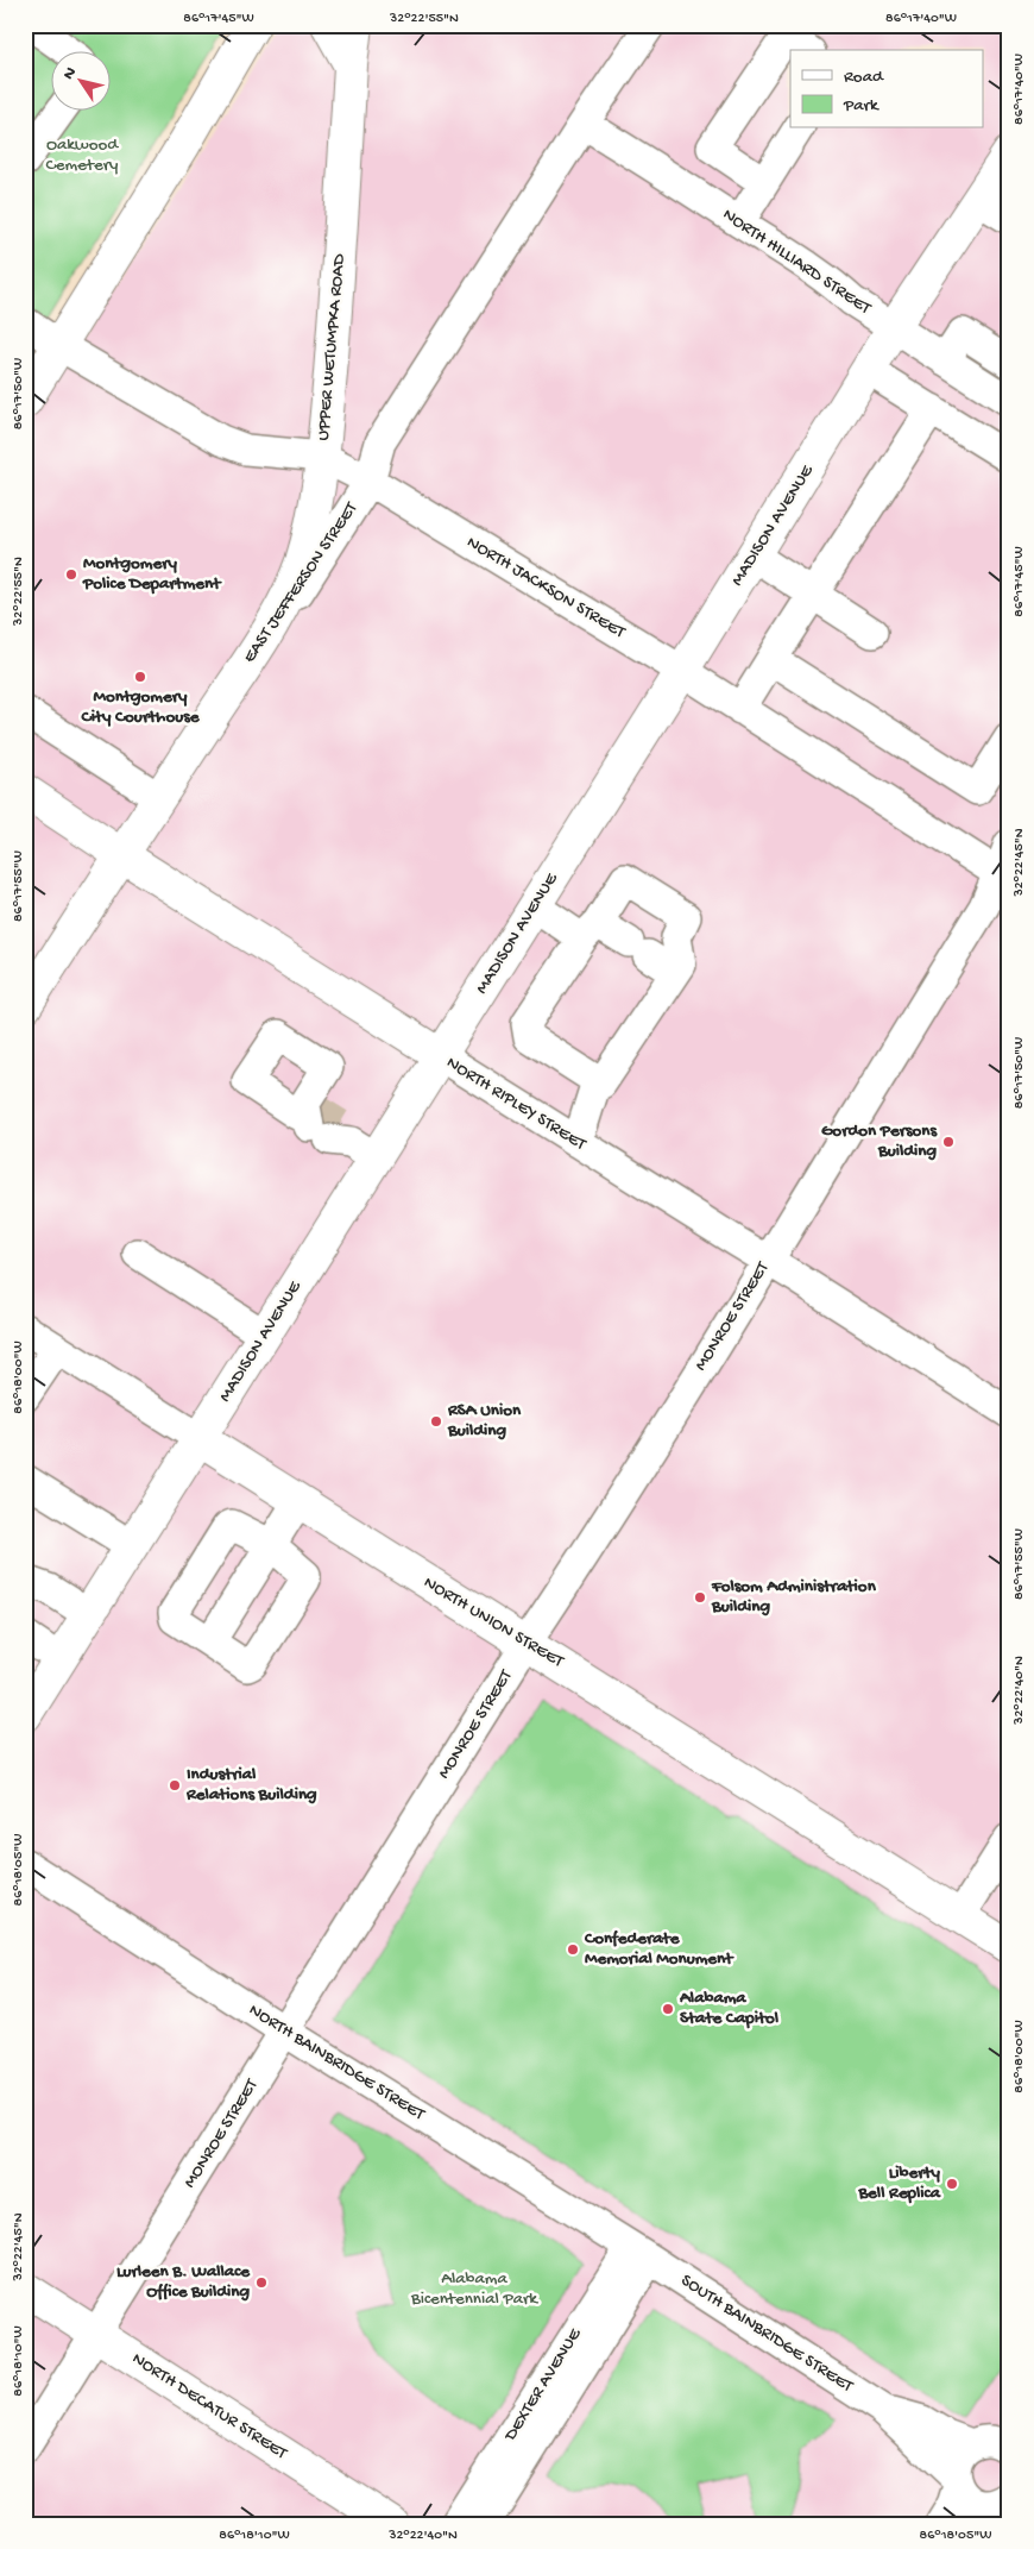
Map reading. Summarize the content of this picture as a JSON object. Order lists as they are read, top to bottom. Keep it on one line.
{"streets":{"main road":["UPPER WETUMPKA ROAD","MADISON AVENUE","EAST JEFFERSON STREET","NORTH RIPLEY STREET","NORTH UNION STREET","NORTH DECATUR STREET"],"street":["NORTH HILLIARD STREET","NORTH JACKSON STREET","MONROE STREET","NORTH BAINBRIDGE STREET","SOUTH BAINBRIDGE STREET","DEXTER AVENUE"]},"crossings":[["NORTH HILLIARD STREET","MADISON AVENUE"],["NORTH HILLIARD STREET","EAST JEFFERSON STREET"],["UPPER WETUMPKA ROAD","EAST JEFFERSON STREET"],["UPPER WETUMPKA ROAD","NORTH JACKSON STREET"],["MADISON AVENUE","NORTH JACKSON STREET"],["MADISON AVENUE","NORTH RIPLEY STREET"],["MADISON AVENUE","NORTH UNION STREET"],["EAST JEFFERSON STREET","NORTH JACKSON STREET"],["EAST JEFFERSON STREET","NORTH RIPLEY STREET"],["NORTH JACKSON STREET","MONROE STREET"],["NORTH RIPLEY STREET","MONROE STREET"],["MONROE STREET","NORTH UNION STREET"],["MONROE STREET","NORTH BAINBRIDGE STREET"],["MONROE STREET","NORTH DECATUR STREET"],["NORTH BAINBRIDGE STREET","SOUTH BAINBRIDGE STREET"],["NORTH BAINBRIDGE STREET","DEXTER AVENUE"],["SOUTH BAINBRIDGE STREET","DEXTER AVENUE"]],"parks":["Oakwood Cemetery","Alabama Bicentennial Park"],"places":["Montgomery Police Department","Montgomery City Courthouse","Gordon Persons Building","RSA Union Building","Folsom Administration Building","Industrial Relations Building","Confederate Memorial Monument","Alabama State Capitol","Liberty Bell Replica","Lurleen B. Wallace Office Building"],"legend":["Road","Park"],"north":"top left","coordinates":["86°17'45\"W","32°22'55\"N","86°17'40\"W","86°17'50\"W","32°22'45\"N","86°17'55\"W","86°18'00\"W","32°22'40\"N","86°18'05\"W","86°18'10\"W"]}
